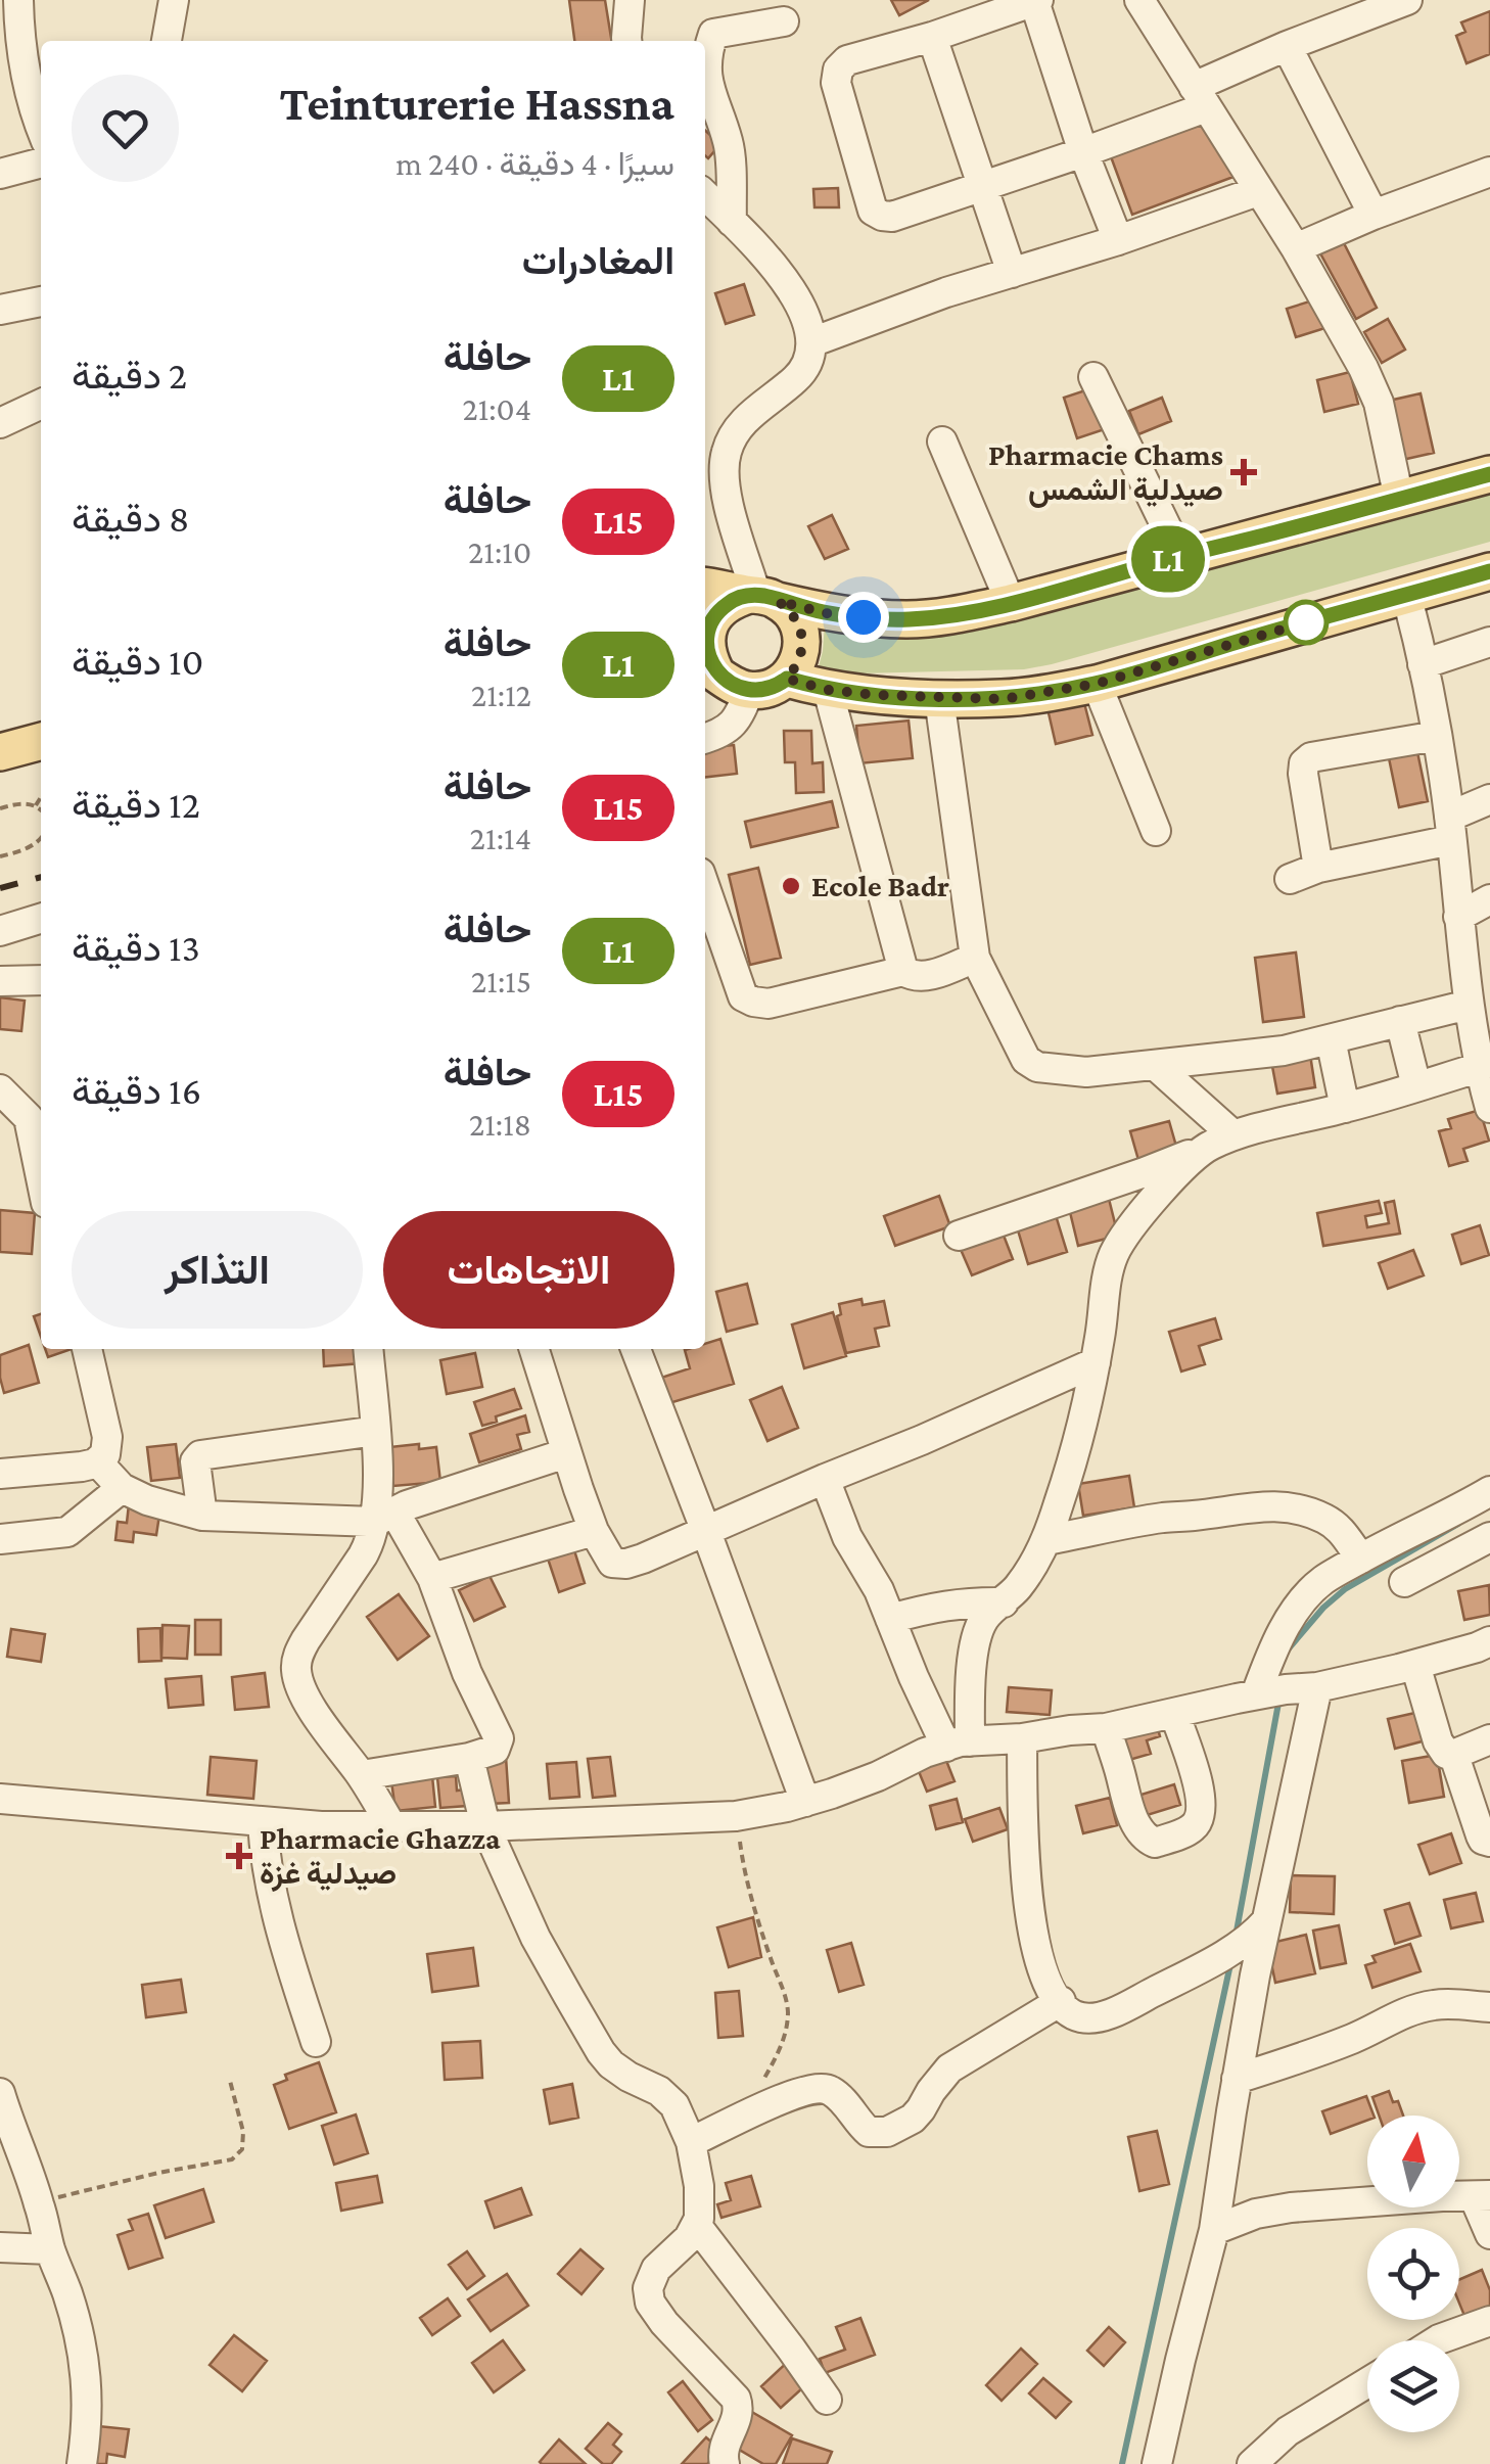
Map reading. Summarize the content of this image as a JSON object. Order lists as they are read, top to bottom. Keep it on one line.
{"places":{"health":["Pharmacie Chams صيدلية الشمس","Pharmacie Ghazza صيدلية غزة"],"other":["Ecole Badr"]},"lines":["bus line L1"],"north":"top","page":{"on_map":"L1","heading":[["Teinturerie Hassna","سيرًا · 4 دقيقة · 240 m"],"المغادرات"],"list":[{"mark":"L1","name":"حافلة","note":"21:04","value":"2 دقيقة"},{"mark":"L15","name":"حافلة","note":"21:10","value":"8 دقيقة"},{"mark":"L1","name":"حافلة","note":"21:12","value":"10 دقيقة"},{"mark":"L15","name":"حافلة","note":"21:14","value":"12 دقيقة"},{"mark":"L1","name":"حافلة","note":"21:15","value":"13 دقيقة"},{"mark":"L15","name":"حافلة","note":"21:18","value":"16 دقيقة"}],"buttons":["الاتجاهات","التذاكر"]}}
